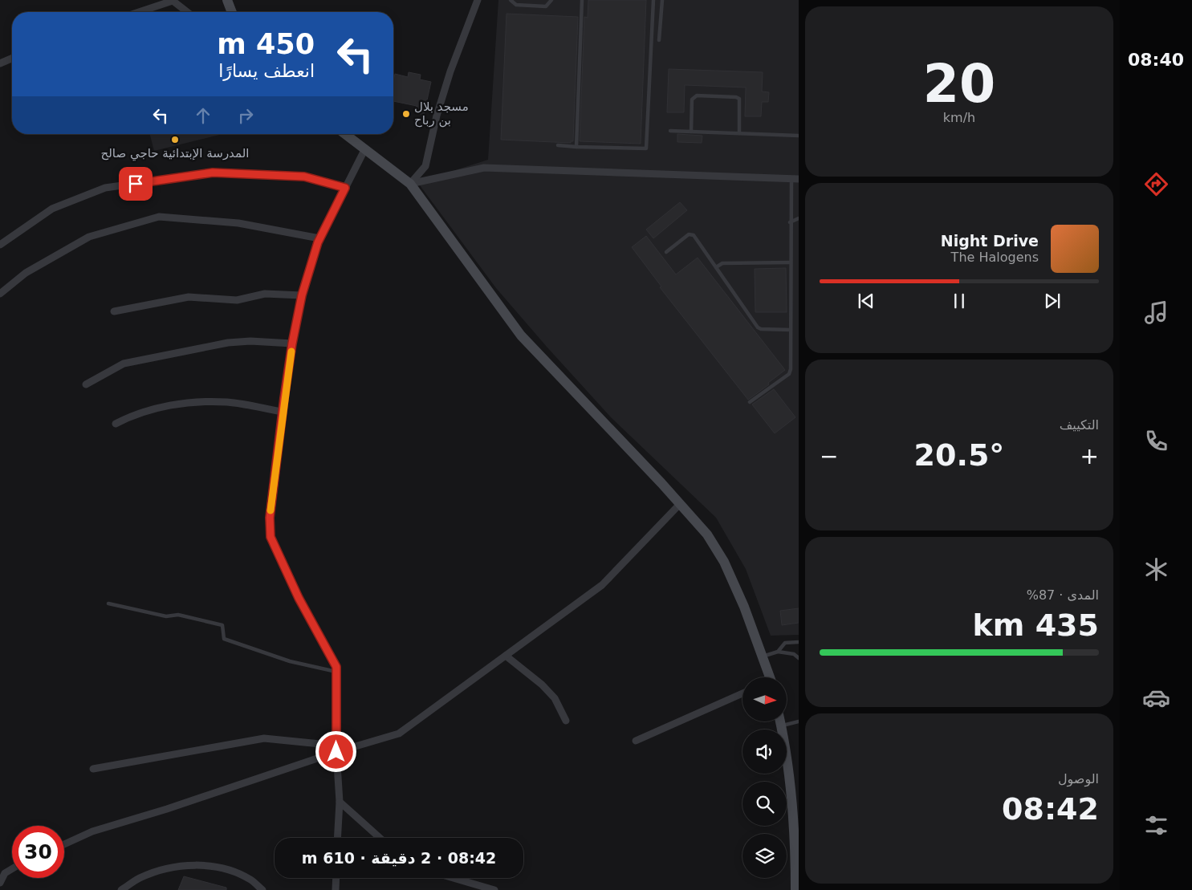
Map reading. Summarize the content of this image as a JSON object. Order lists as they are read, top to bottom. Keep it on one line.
{"places":["مسجد بلال بن رباح","المدرسة الإبتدائية حاجي صالح"],"north":"right","page":{"tabs":"08:40","tile":[["20","km/h"],"التكييف",["المدى · 87%","435 km"],["الوصول","08:42"]],"turn":["450 m","انعطف يسارًا"],"song":["Night Drive","The Halogens"],"heat":["−","20.5°","+"],"limit":"30","trip":"08:42 · 2 دقيقة · 610 m"}}
